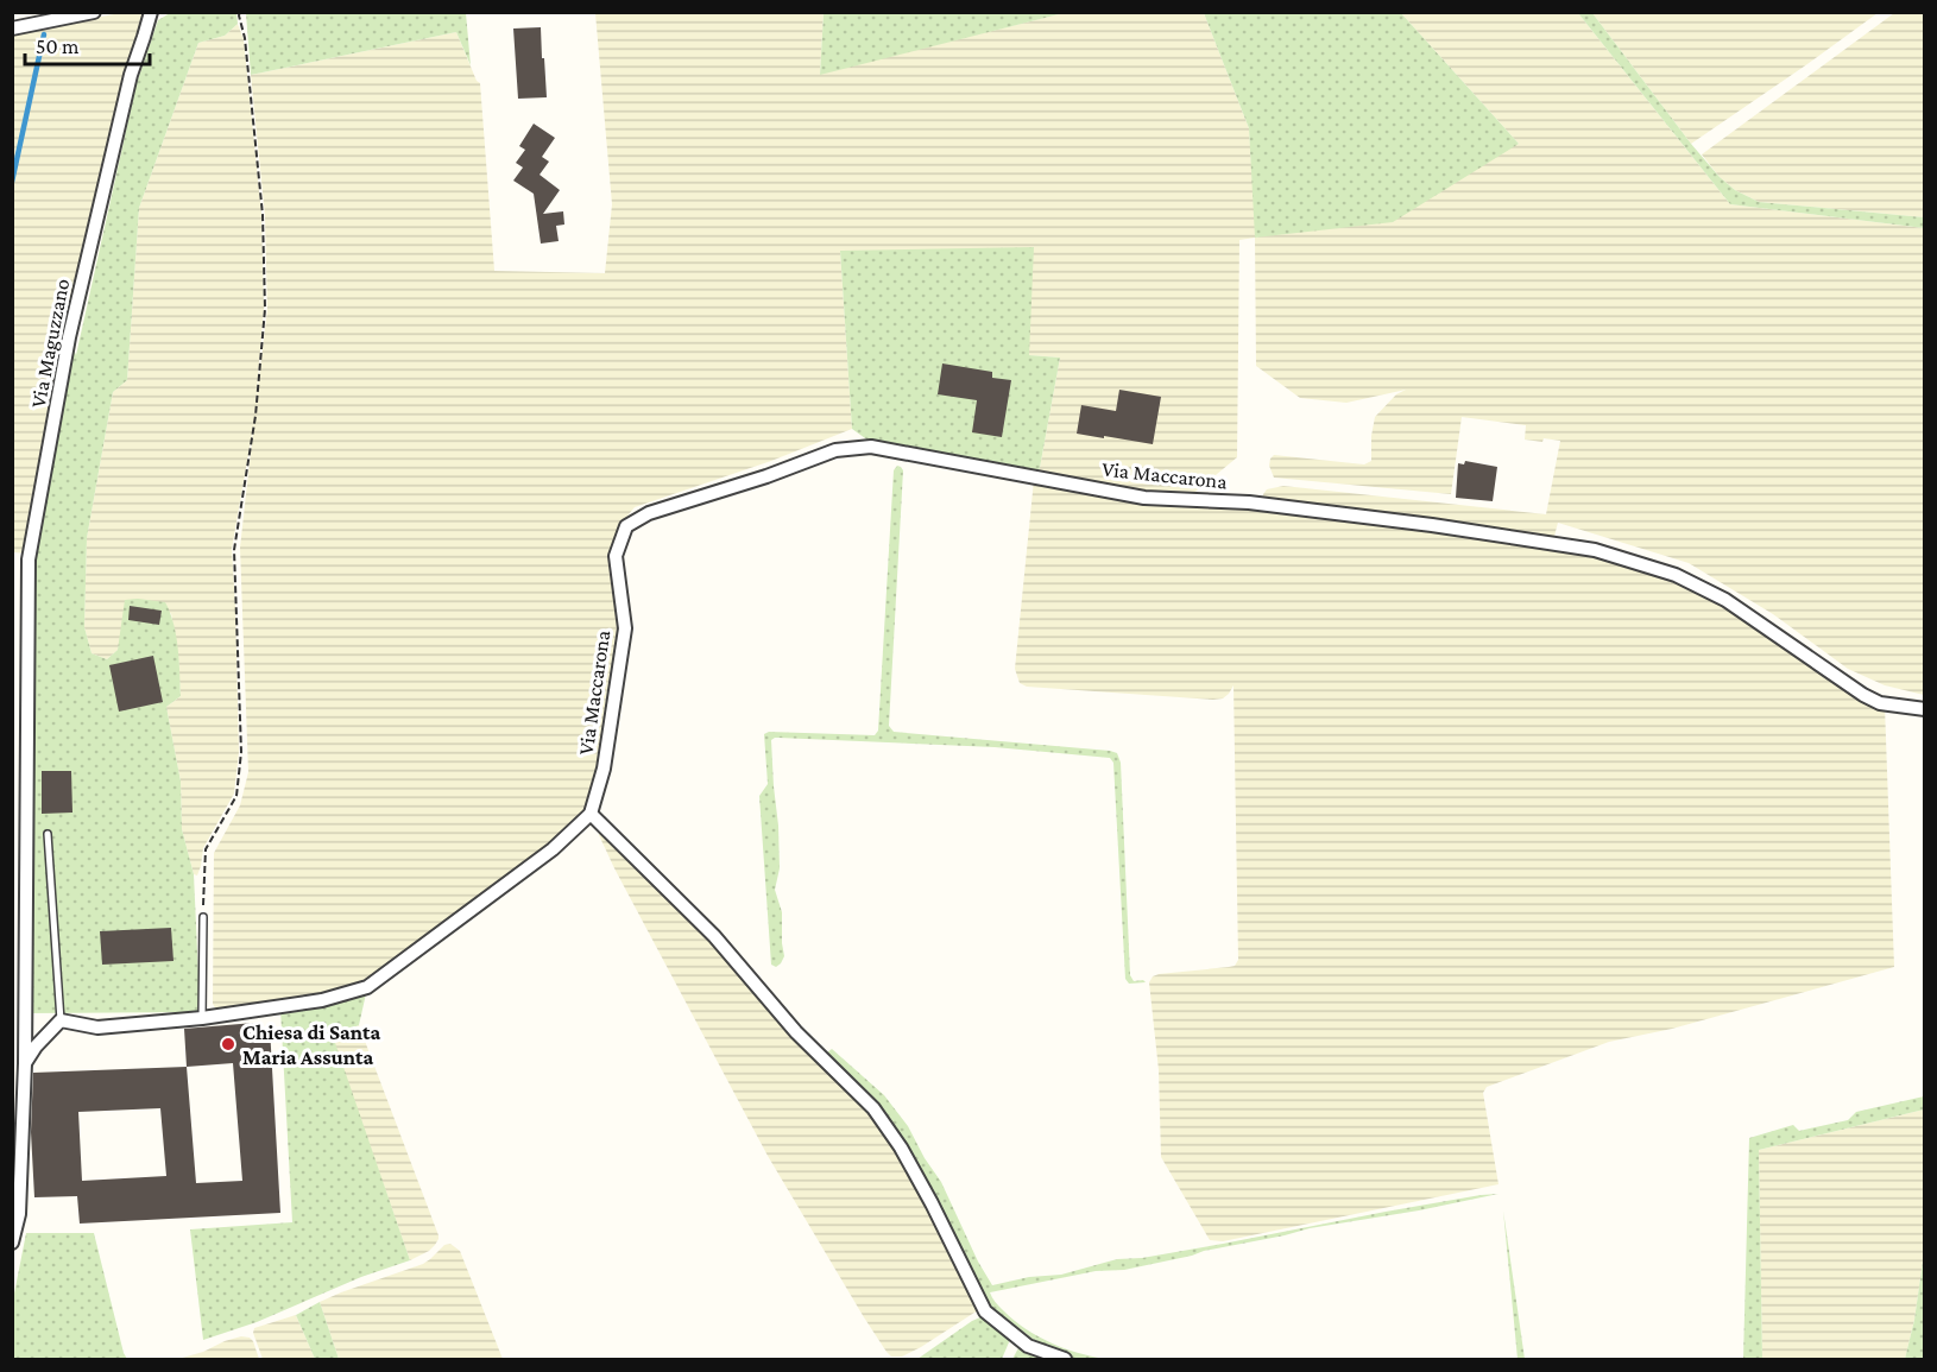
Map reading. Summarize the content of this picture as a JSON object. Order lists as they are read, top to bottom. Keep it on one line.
{"streets":{"street":["Via Maguzzano","Via Maccarona"]},"places":["Chiesa di Santa Maria Assunta"],"scale_bar":"50 m"}
